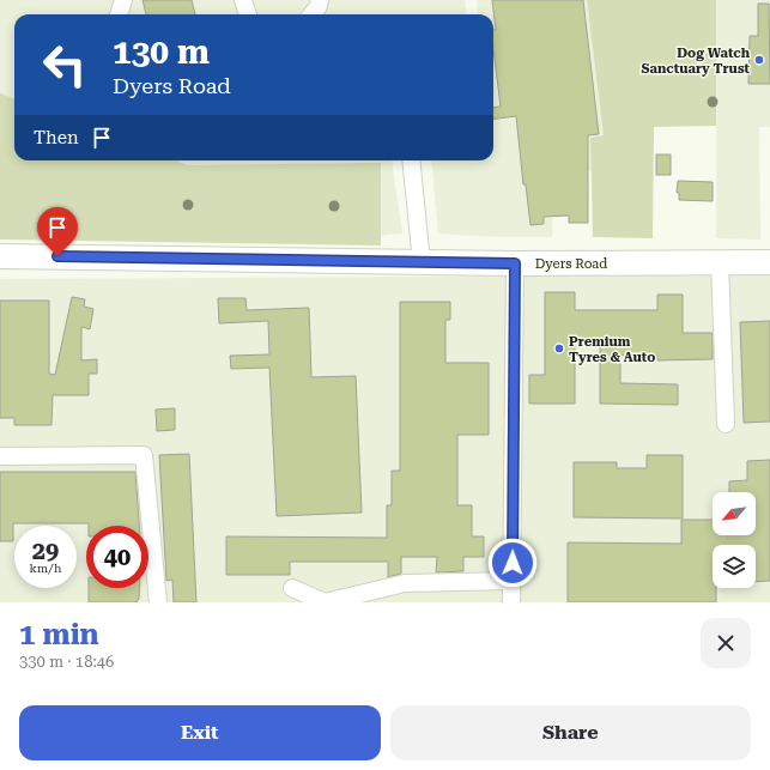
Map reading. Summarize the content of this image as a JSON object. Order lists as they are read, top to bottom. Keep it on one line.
{"streets":{"highway":["Dyers Road"]},"places":["Dog Watch Sanctuary Trust","Premium Tyres & Auto"],"north":"bottom left","page":{"turn":["130 m","Dyers Road"],"then":"Then","speed":"29 km/h","limit":"40","heading":["1 min","330 m · 18:46"],"buttons":["Exit","Share"]}}
